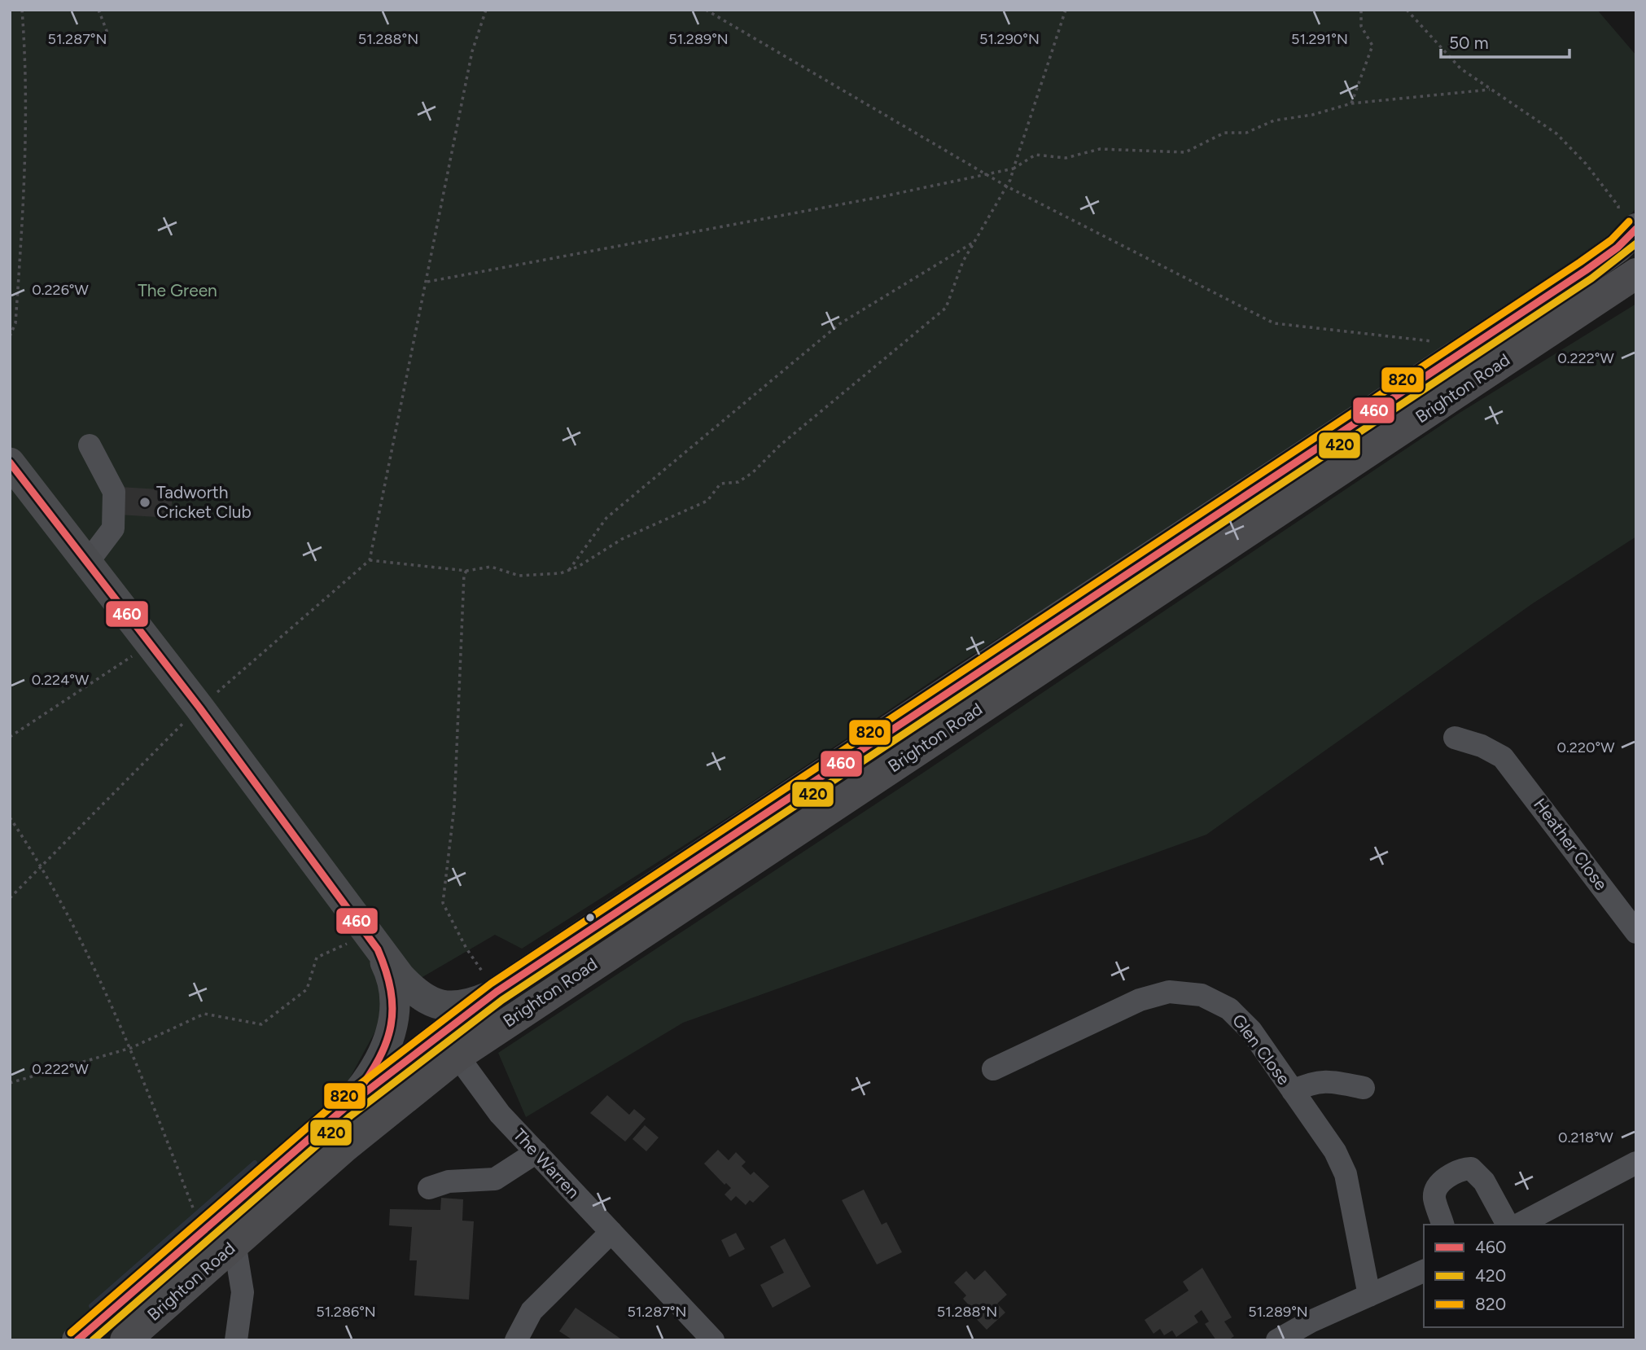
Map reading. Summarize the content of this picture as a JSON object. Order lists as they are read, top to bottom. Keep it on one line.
{"streets":{"highway":["Brighton Road"],"street":["Heather Close","Glen Close","The Warren"]},"crossings":[["Brighton Road","The Warren"]],"parks":["The Green"],"places":["Tadworth Cricket Club"],"lines":["transit line 820","transit line 460","transit line 420"],"legend":["460","420","820"],"scale_bar":"50 m","coordinates":["51.287°N","51.288°N","51.289°N","51.290°N","51.291°N","0.226°W","0.222°W","0.224°W","0.220°W","0.218°W","51.286°N"]}
